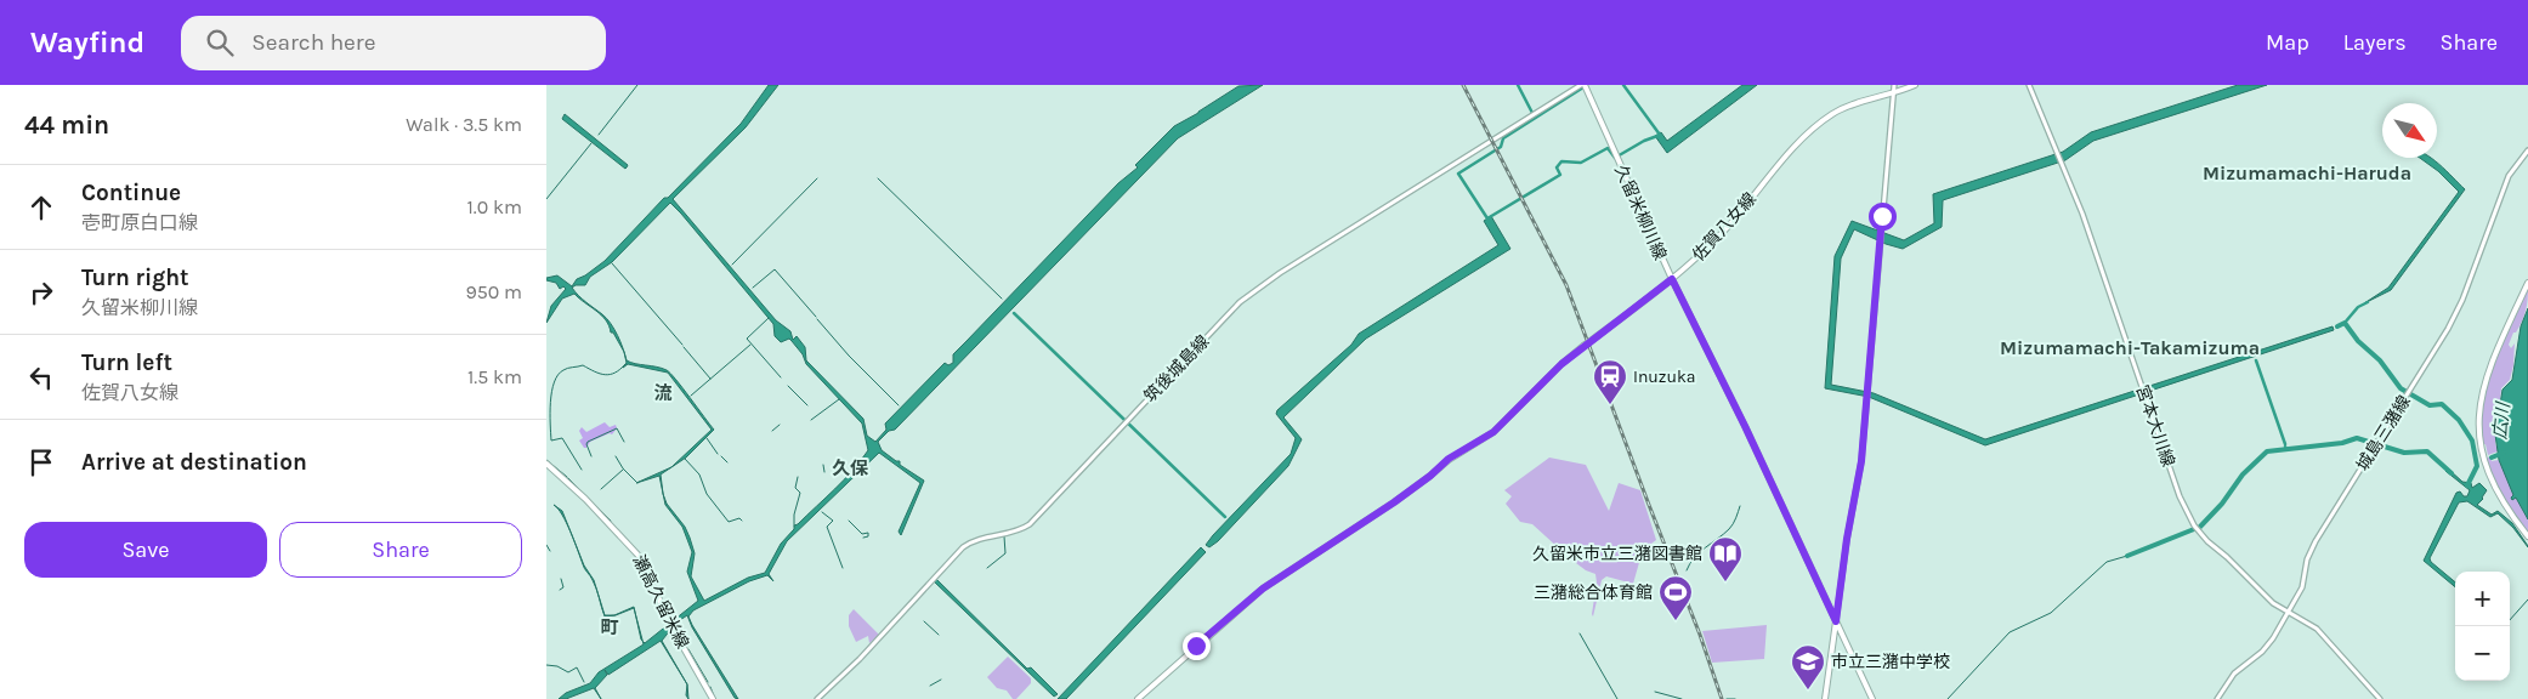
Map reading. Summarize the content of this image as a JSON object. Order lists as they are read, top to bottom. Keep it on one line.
{"streets":{"main road":["久留米柳川線","佐賀八女線","筑後城島線","宮本大川線","城島三潴線","瀬高久留米線"]},"crossings":[["久留米柳川線","佐賀八女線"],["久留米柳川線","筑後城島線"],["宮本大川線","城島三潴線"]],"districts":["Mizumamachi-Haruda","Mizumamachi-Takamizuma","流","久保","町"],"water":["広川"],"places":{"station":["Inuzuka"],"library":["久留米市立三潴図書館"],"sports":["三潴総合体育館"],"school or university":["市立三潴中学校"]},"north":"bottom right","page":{"header":"Wayfind","search":"Search here","nav":["Map","Layers","Share"],"heading":["44 min","Walk · 3.5 km"],"list":[["Continue","壱町原白口線","1.0 km"],["Turn right","久留米柳川線","950 m"],["Turn left","佐賀八女線","1.5 km"],"Arrive at destination"],"buttons":["Save","Share"],"map_buttons":["+","−"]}}
